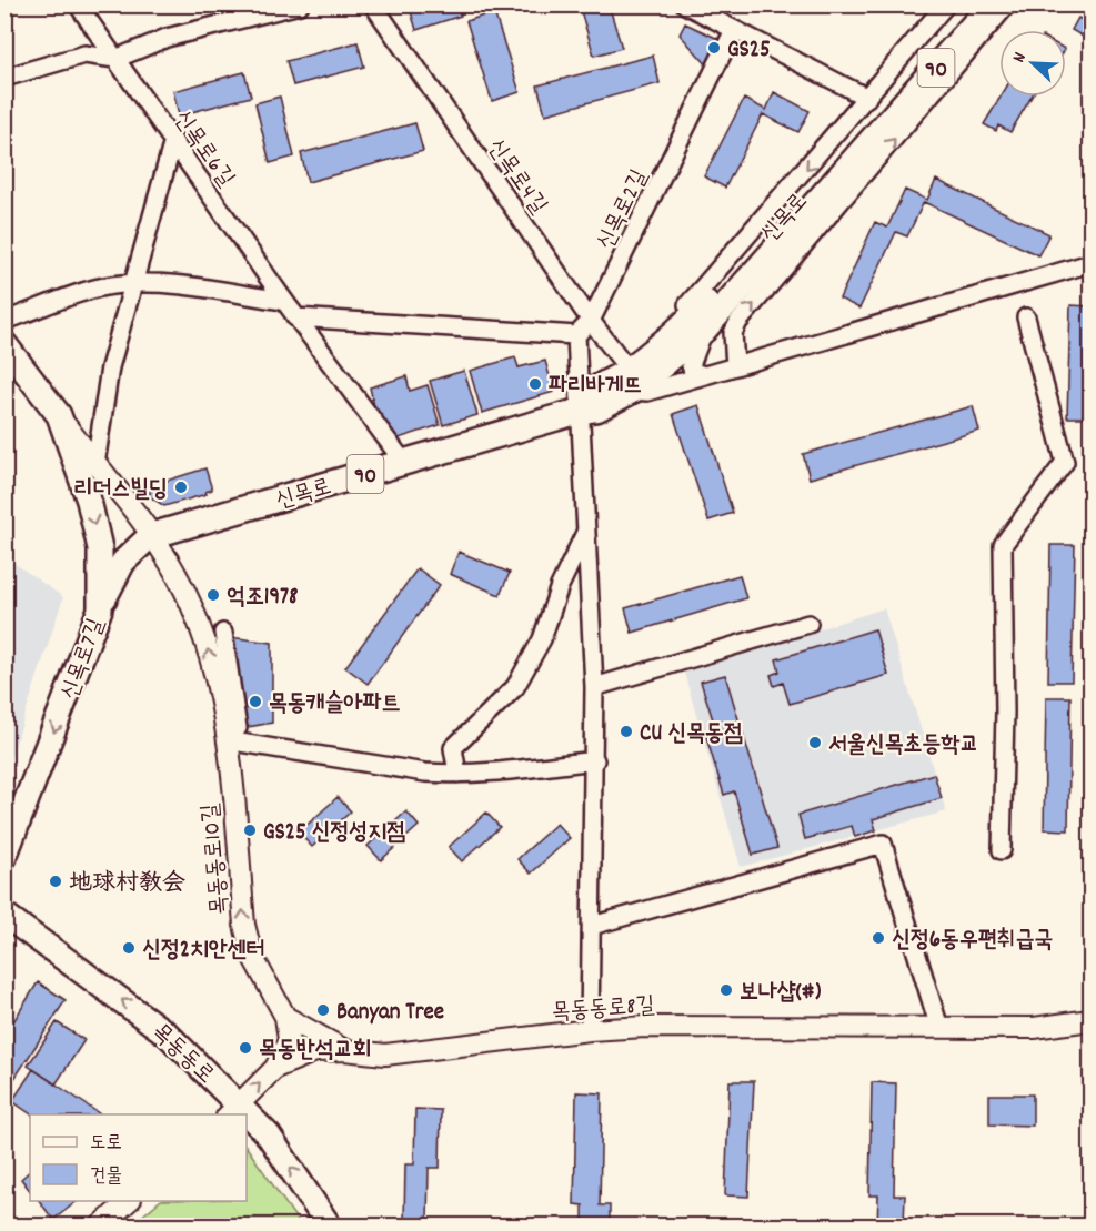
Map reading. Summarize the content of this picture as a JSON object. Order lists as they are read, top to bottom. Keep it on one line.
{"streets":{"main road":["90","신목로","신목로7길","목동동로"],"street":["신목로6길","신목로4길","신목로2길","목동동로10길","목동동로8길"]},"crossings":[["신목로6길","신목로"],["신목로4길","신목로2길"],["신목로4길","신목로"],["신목로","목동동로10길"]],"one_way":["신목로7길","목동동로10길","목동동로"],"places":["GS25","파리바게뜨","리더스빌딩","억조1978","목동캐슬아파트","CU 신목동점","서울신목초등학교","GS25 신정성지점","地球村教会","신정6동우편취급국","신정2치안센터","보나샵(#)","Banyan Tree","목동반석교회"],"legend":["도로","건물"],"north":"top left"}
